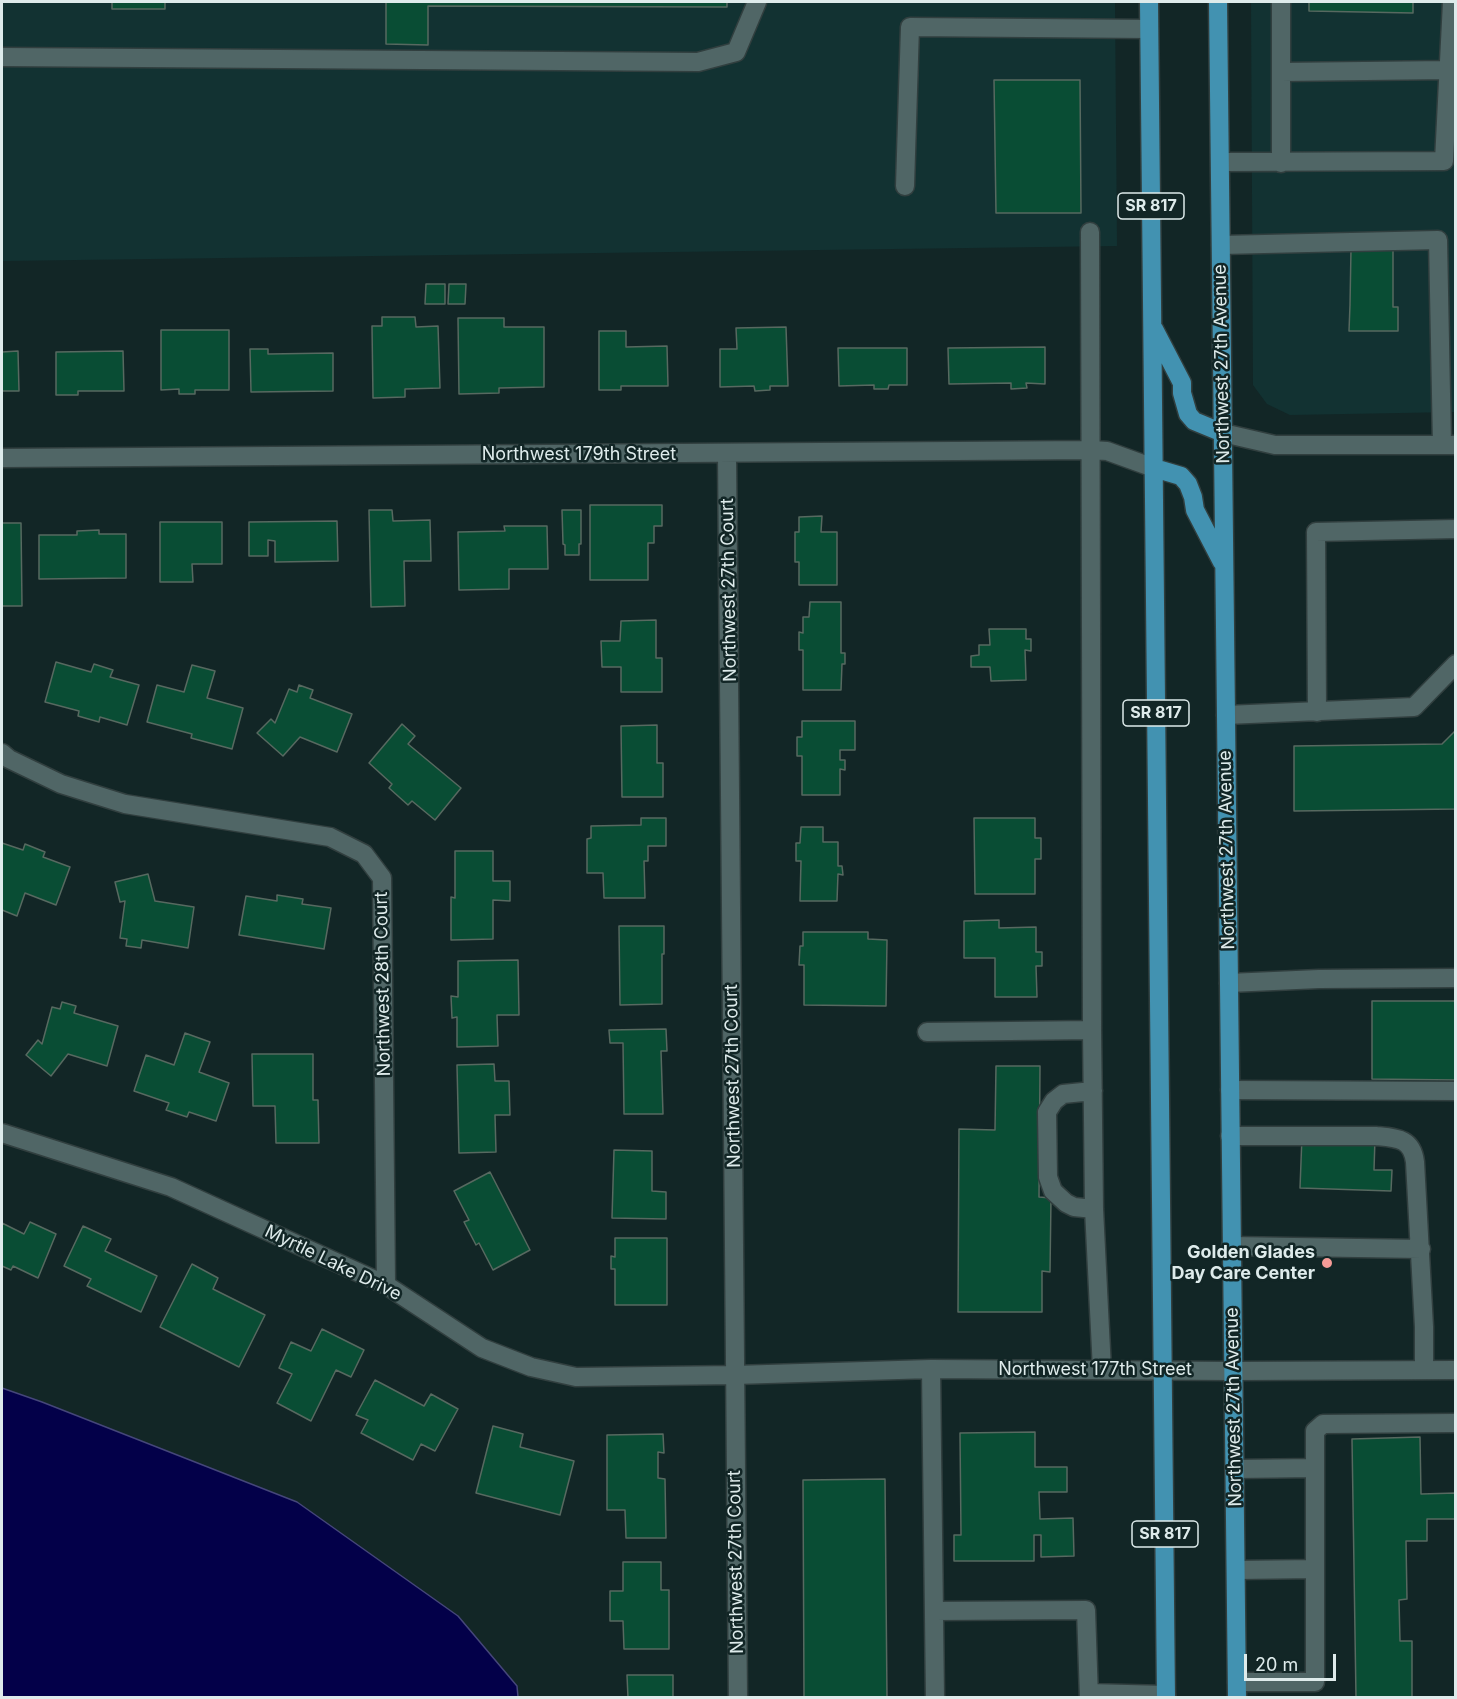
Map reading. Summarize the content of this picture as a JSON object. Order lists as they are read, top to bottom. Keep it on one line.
{"streets":{"main road":["SR 817","Northwest 27th Avenue"],"street":["Northwest 179th Street","Northwest 27th Court","Northwest 28th Court","Myrtle Lake Drive","Northwest 177th Street"]},"crossings":[["SR 817","Northwest 179th Street"],["SR 817","Northwest 177th Street"],["Northwest 27th Avenue","Northwest 177th Street"],["Northwest 179th Street","Northwest 27th Court"],["Northwest 27th Court","Myrtle Lake Drive"],["Northwest 27th Court","Northwest 177th Street"],["Northwest 28th Court","Myrtle Lake Drive"],["Myrtle Lake Drive","Northwest 177th Street"]],"places":["Golden Glades Day Care Center"],"scale_bar":"20 m"}
